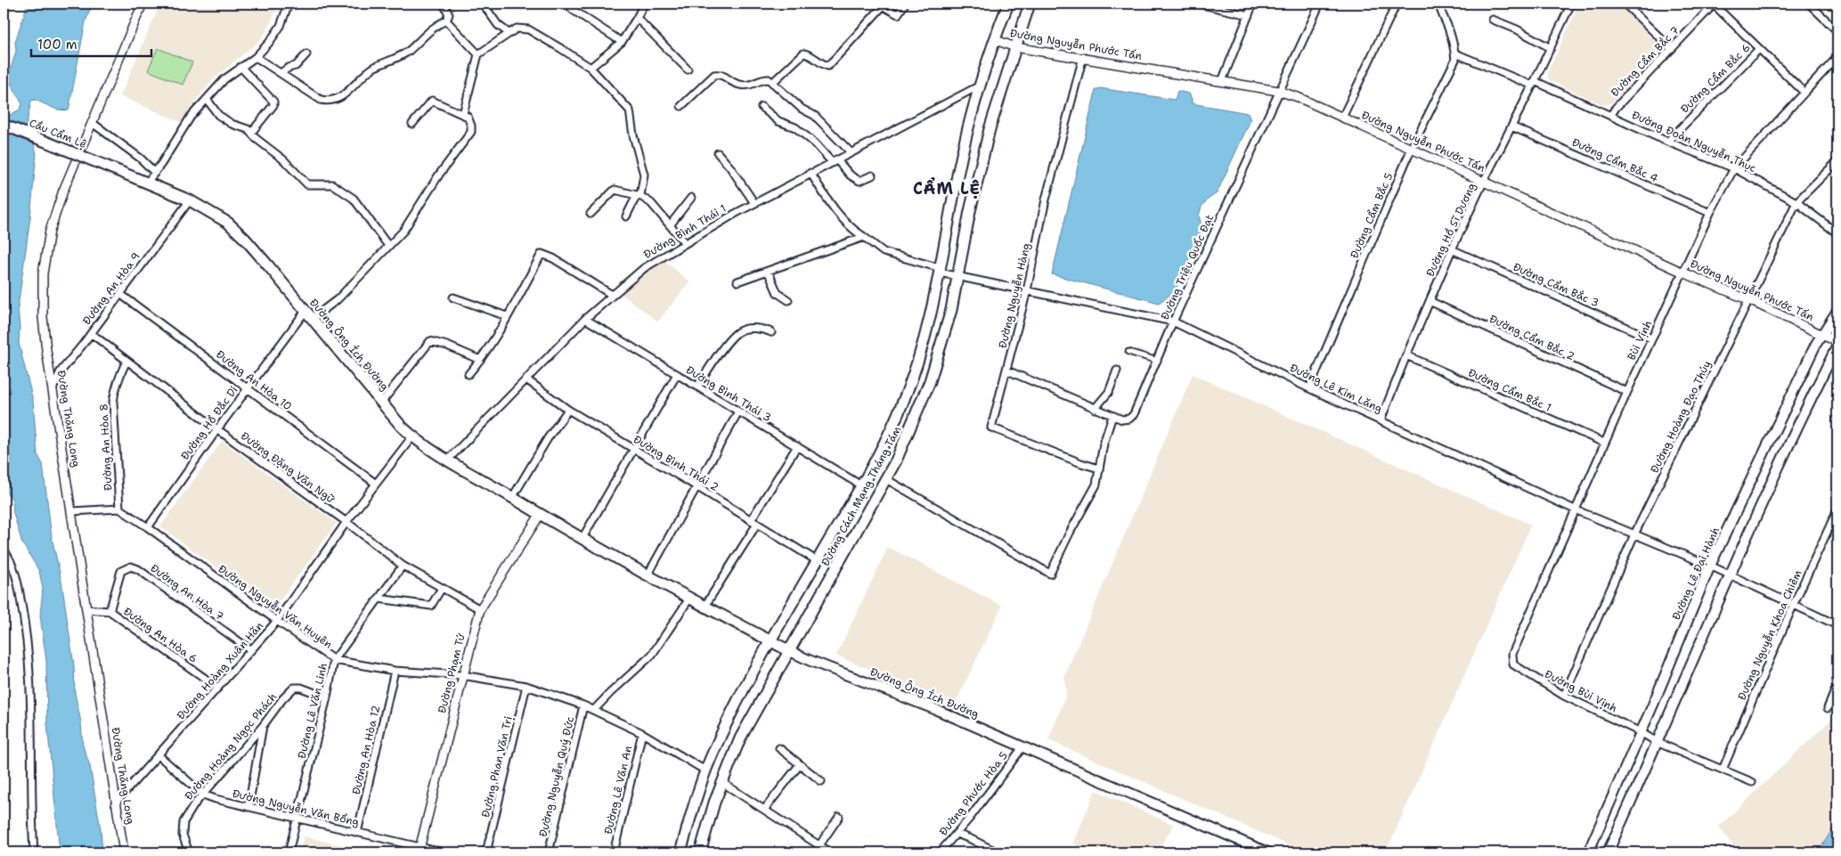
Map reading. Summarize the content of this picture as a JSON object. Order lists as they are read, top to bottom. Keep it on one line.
{"streets":{"main road":["Cầu Cẩm Lệ","Đường Ông Ích Đường","Đường Cách Mạng Tháng Tám","Đường Lê Đại Hành"],"street":["Đường Nguyễn Phước Tấn","Đường Cẩm Bắc 7","Đường Cẩm Bắc 6","Đường Đoàn Nguyễn Thục","Đường Cẩm Bắc 4","Đường Cẩm Bắc 5","Đường Hồ Sĩ Dương","Đường Bình Thái 1","Đường Triệu Quốc Đạt","Đường Cẩm Bắc 3","Đường An Hòa 9","Đường Nguyễn Hàng","Đường Cẩm Bắc 2","Bùi Vịnh","Đường An Hòa 10","Đường Lê Kim Lăng","Đường Cẩm Bắc 1","Đường Bình Thái 3","Đường Hoàng Đạo Thúy","Đường Thăng Long","Đường Hồ Đắc Di","Đường An Hòa 8","Đường Bình Thái 2","Đường Đặng Văn Ngữ","Đường An Hòa 7","Đường Nguyễn Văn Huyên","Đường An Hòa 6","Đường Nguyễn Khoa Chiêm","Đường Hoàng Xuân Hãn","Đường Phạm Tứ","Đường Bùi Vịnh","Đường Lê Văn Linh","Đường Hoàng Ngọc Phách","Đường An Hòa 12","Đường Phan Văn Trị","Đường Nguyễn Quý Đức","Đường Lê Văn An","Đường Phước Hòa 5","Đường Nguyễn Văn Bổng"]},"crossings":[["Đường Nguyễn Phước Tấn","Đường Cẩm Bắc 5"],["Đường Nguyễn Phước Tấn","Đường Hồ Sĩ Dương"],["Đường Nguyễn Phước Tấn","Đường Triệu Quốc Đạt"],["Đường Nguyễn Phước Tấn","Đường Nguyễn Hàng"],["Đường Nguyễn Phước Tấn","Bùi Vịnh"],["Đường Nguyễn Phước Tấn","Đường Hoàng Đạo Thúy"],["Đường Nguyễn Phước Tấn","Đường Cách Mạng Tháng Tám"],["Đường Nguyễn Phước Tấn","Đường Lê Đại Hành"],["Đường Cẩm Bắc 7","Đường Đoàn Nguyễn Thục"],["Đường Cẩm Bắc 6","Đường Đoàn Nguyễn Thục"],["Cầu Cẩm Lệ","Đường Ông Ích Đường"],["Đường Đoàn Nguyễn Thục","Đường Cẩm Bắc 5"],["Đường Đoàn Nguyễn Thục","Đường Hồ Sĩ Dương"],["Đường Đoàn Nguyễn Thục","Bùi Vịnh"],["Đường Đoàn Nguyễn Thục","Đường Hoàng Đạo Thúy"],["Đường Cẩm Bắc 4","Đường Hồ Sĩ Dương"],["Đường Cẩm Bắc 4","Bùi Vịnh"],["Đường Cẩm Bắc 5","Đường Lê Kim Lăng"],["Đường Hồ Sĩ Dương","Đường Cẩm Bắc 3"],["Đường Hồ Sĩ Dương","Đường Cẩm Bắc 2"],["Đường Hồ Sĩ Dương","Đường Lê Kim Lăng"],["Đường Hồ Sĩ Dương","Đường Cẩm Bắc 1"],["Đường Bình Thái 1","Đường Ông Ích Đường"],["Đường Bình Thái 1","Đường Lê Kim Lăng"],["Đường Bình Thái 1","Đường Bình Thái 3"],["Đường Bình Thái 1","Đường Bình Thái 2"],["Đường Bình Thái 1","Đường Cách Mạng Tháng Tám"],["Đường Triệu Quốc Đạt","Đường Nguyễn Hàng"],["Đường Triệu Quốc Đạt","Đường Lê Kim Lăng"],["Đường Cẩm Bắc 3","Bùi Vịnh"],["Đường An Hòa 9","Đường Ông Ích Đường"],["Đường An Hòa 9","Đường An Hòa 10"],["Đường An Hòa 9","Đường Thăng Long"],["Đường An Hòa 9","Đường Đặng Văn Ngữ"],["Đường Nguyễn Hàng","Đường Lê Kim Lăng"],["Đường Cẩm Bắc 2","Bùi Vịnh"],["Bùi Vịnh","Đường Lê Kim Lăng"],["Bùi Vịnh","Đường Cẩm Bắc 1"],["Bùi Vịnh","Đường Bùi Vịnh"],["Đường Ông Ích Đường","Đường Hồ Đắc Di"],["Đường Ông Ích Đường","Đường Cách Mạng Tháng Tám"],["Đường Ông Ích Đường","Đường Hoàng Xuân Hãn"],["Đường Ông Ích Đường","Đường Phạm Tứ"],["Đường Ông Ích Đường","Đường Phước Hòa 5"],["Đường An Hòa 10","Đường Hồ Đắc Di"],["Đường An Hòa 10","Đường Hoàng Xuân Hãn"],["Đường Lê Kim Lăng","Đường Hoàng Đạo Thúy"],["Đường Lê Kim Lăng","Đường Cách Mạng Tháng Tám"],["Đường Lê Kim Lăng","Đường Lê Đại Hành"],["Đường Lê Kim Lăng","Đường Nguyễn Khoa Chiêm"],["Đường Bình Thái 3","Đường Cách Mạng Tháng Tám"],["Đường Hoàng Đạo Thúy","Đường Bùi Vịnh"],["Đường Thăng Long","Đường An Hòa 6"],["Đường Thăng Long","Đường Hoàng Xuân Hãn"],["Đường Hồ Đắc Di","Đường Đặng Văn Ngữ"],["Đường Hồ Đắc Di","Đường Nguyễn Văn Huyên"],["Đường An Hòa 8","Đường Đặng Văn Ngữ"],["Đường An Hòa 8","Đường Nguyễn Văn Huyên"],["Đường Bình Thái 2","Đường Cách Mạng Tháng Tám"],["Đường Đặng Văn Ngữ","Đường Hoàng Xuân Hãn"],["Đường Đặng Văn Ngữ","Đường Phạm Tứ"],["Đường Đặng Văn Ngữ","Đường Lê Văn Linh"],["Đường Cách Mạng Tháng Tám","Đường Nguyễn Văn Huyên"],["Đường Lê Đại Hành","Đường Bùi Vịnh"],["Đường An Hòa 7","Đường An Hòa 6"],["Đường An Hòa 7","Đường Hoàng Xuân Hãn"],["Đường Nguyễn Văn Huyên","Đường Hoàng Xuân Hãn"],["Đường Nguyễn Văn Huyên","Đường Phạm Tứ"],["Đường Nguyễn Văn Huyên","Đường Lê Văn Linh"],["Đường Nguyễn Văn Huyên","Đường An Hòa 12"],["Đường Nguyễn Văn Huyên","Đường Phan Văn Trị"],["Đường Nguyễn Văn Huyên","Đường Nguyễn Quý Đức"],["Đường Nguyễn Văn Huyên","Đường Lê Văn An"],["Đường An Hòa 6","Đường Hoàng Xuân Hãn"],["Đường Nguyễn Khoa Chiêm","Đường Bùi Vịnh"],["Đường Hoàng Xuân Hãn","Đường Nguyễn Văn Bổng"],["Đường Phạm Tứ","Đường Nguyễn Văn Bổng"],["Đường Lê Văn Linh","Đường Hoàng Ngọc Phách"],["Đường Lê Văn Linh","Đường Nguyễn Văn Bổng"],["Đường Hoàng Ngọc Phách","Đường Nguyễn Văn Bổng"],["Đường An Hòa 12","Đường Nguyễn Văn Bổng"]],"districts":["CẨM LỆ"],"scale_bar":"100 m"}
